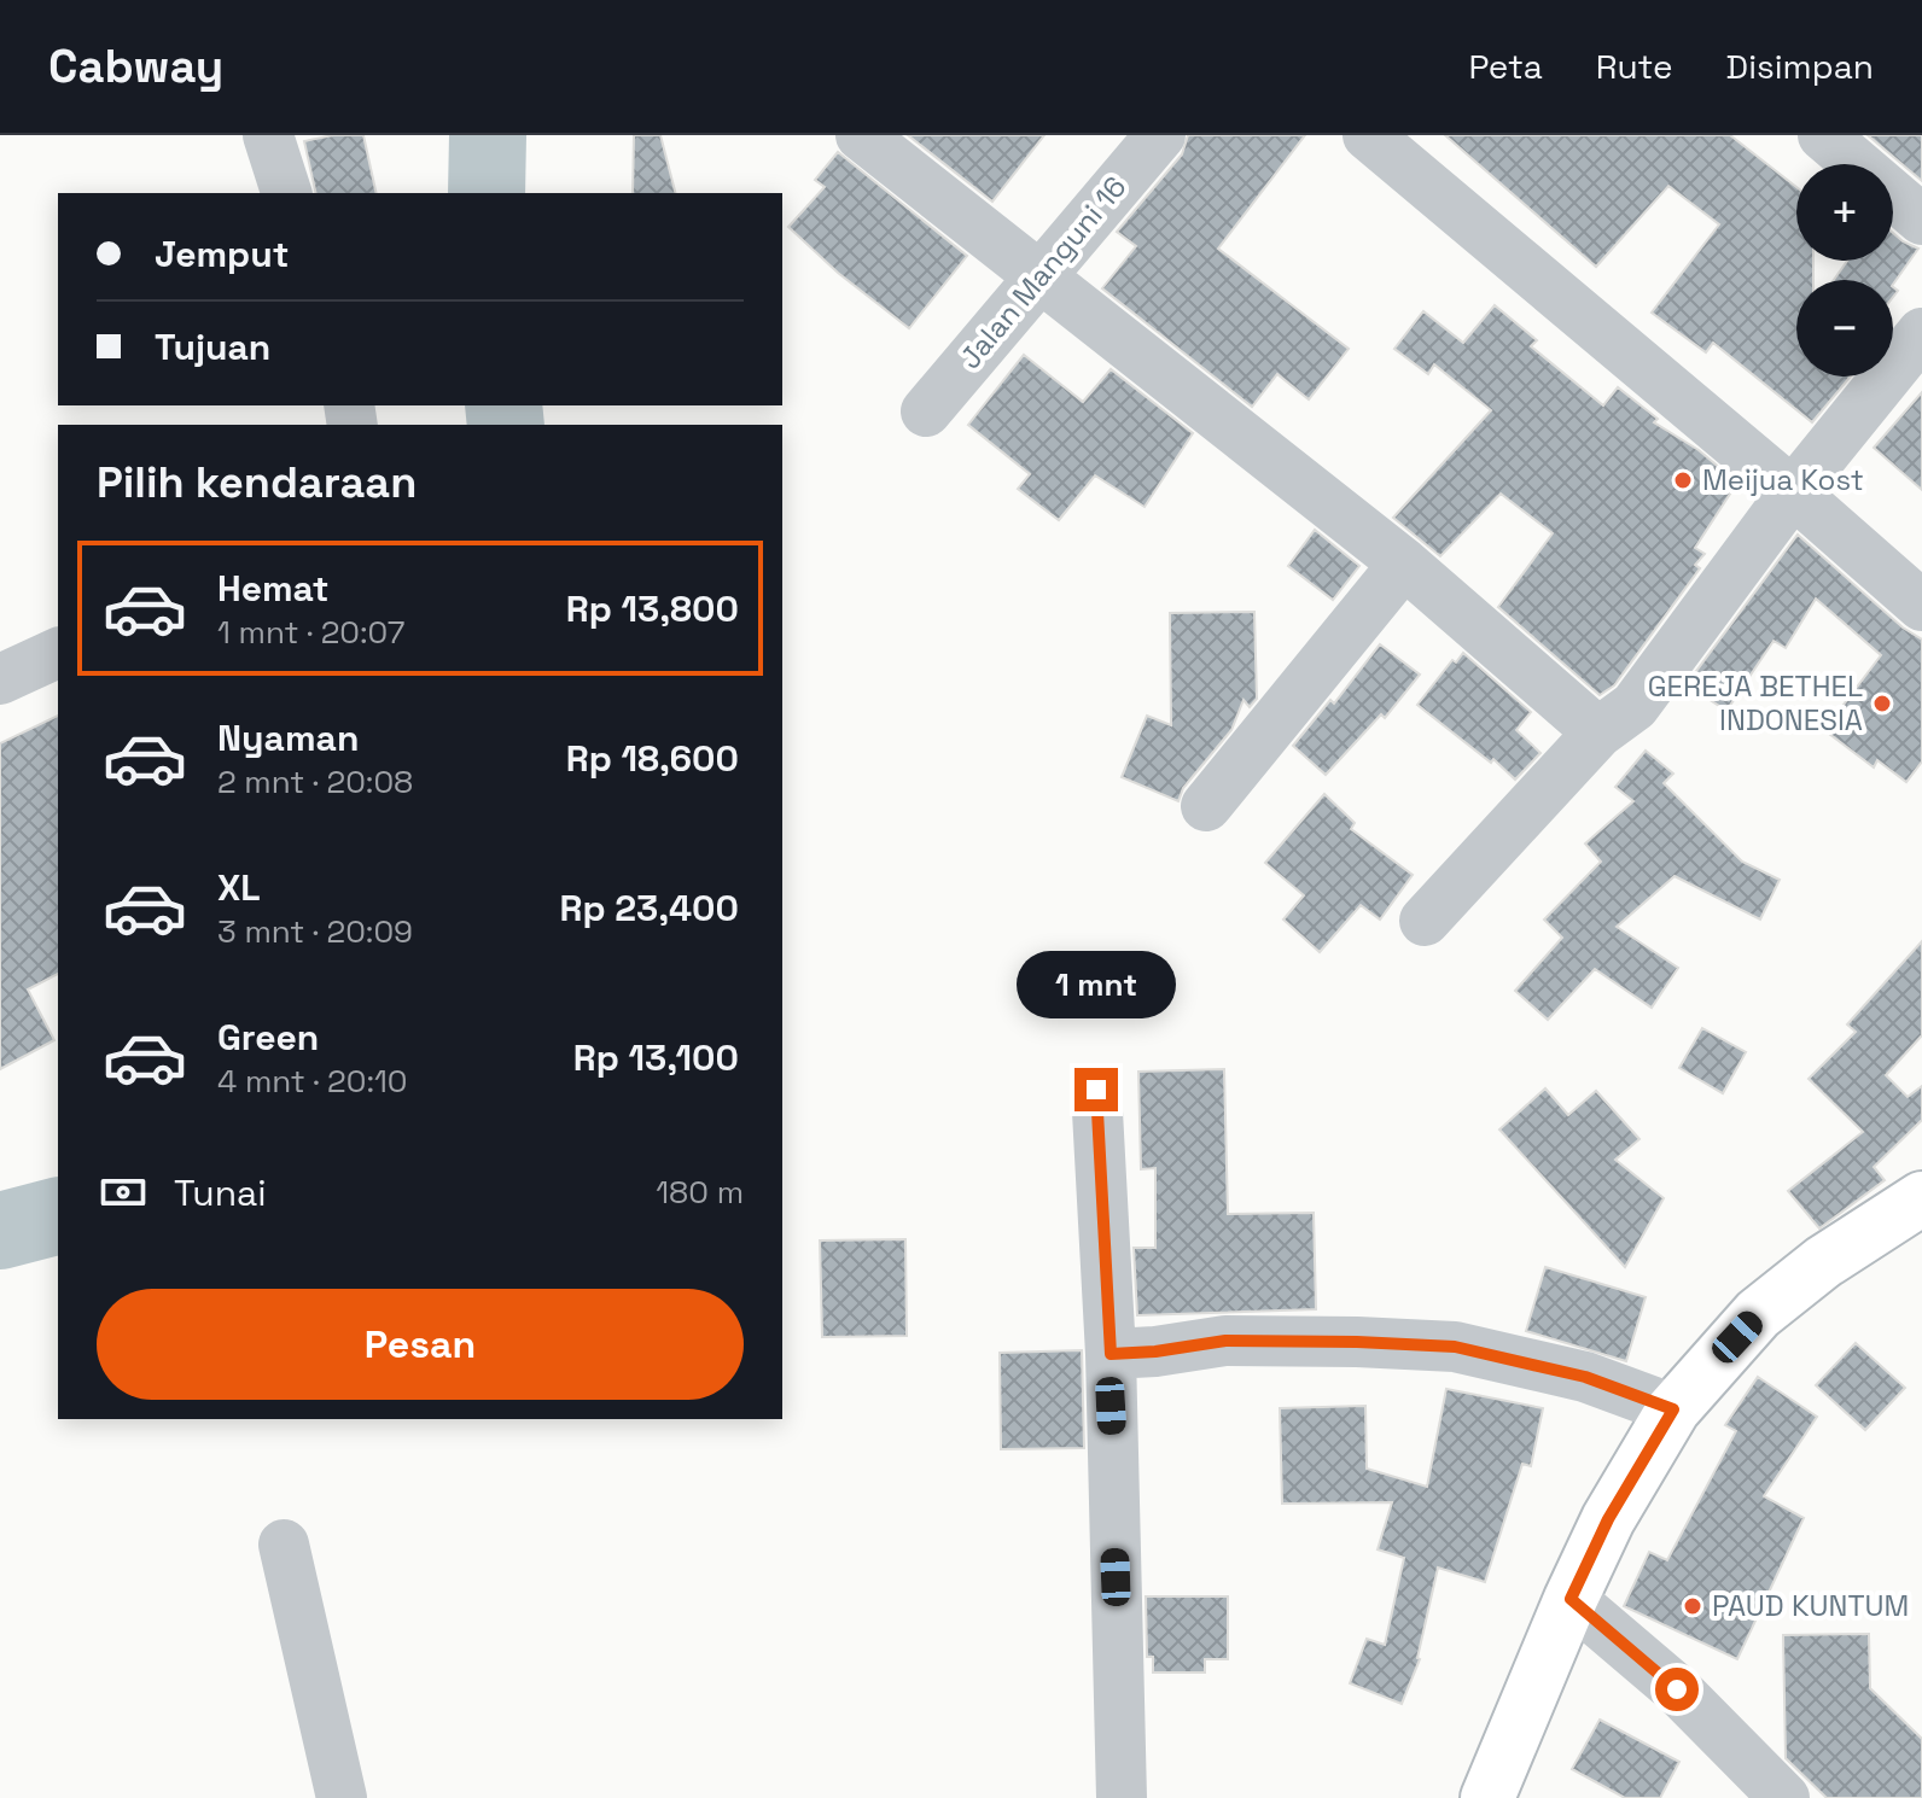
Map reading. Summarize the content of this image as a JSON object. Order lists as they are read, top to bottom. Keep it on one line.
{"streets":{"street":["Jalan Manguni 16"]},"places":["Meijua Kost","GEREJA BETHEL INDONESIA","PAUD KUNTUM"],"page":{"header":"Cabway","nav":["Peta","Rute","Disimpan"],"map_buttons":["+","−"],"banner":["Jemput","Tujuan"],"heading":"Pilih kendaraan","list":[{"name":"Hemat","note":"1 mnt · 20:07","value":"Rp 13,800"},{"name":"Nyaman","note":"2 mnt · 20:08","value":"Rp 18,600"},{"name":"XL","note":"3 mnt · 20:09","value":"Rp 23,400"},{"name":"Green","note":"4 mnt · 20:10","value":"Rp 13,100"}],"bubble":"1 mnt","pay":["Tunai","180 m"],"buttons":"Pesan"}}
